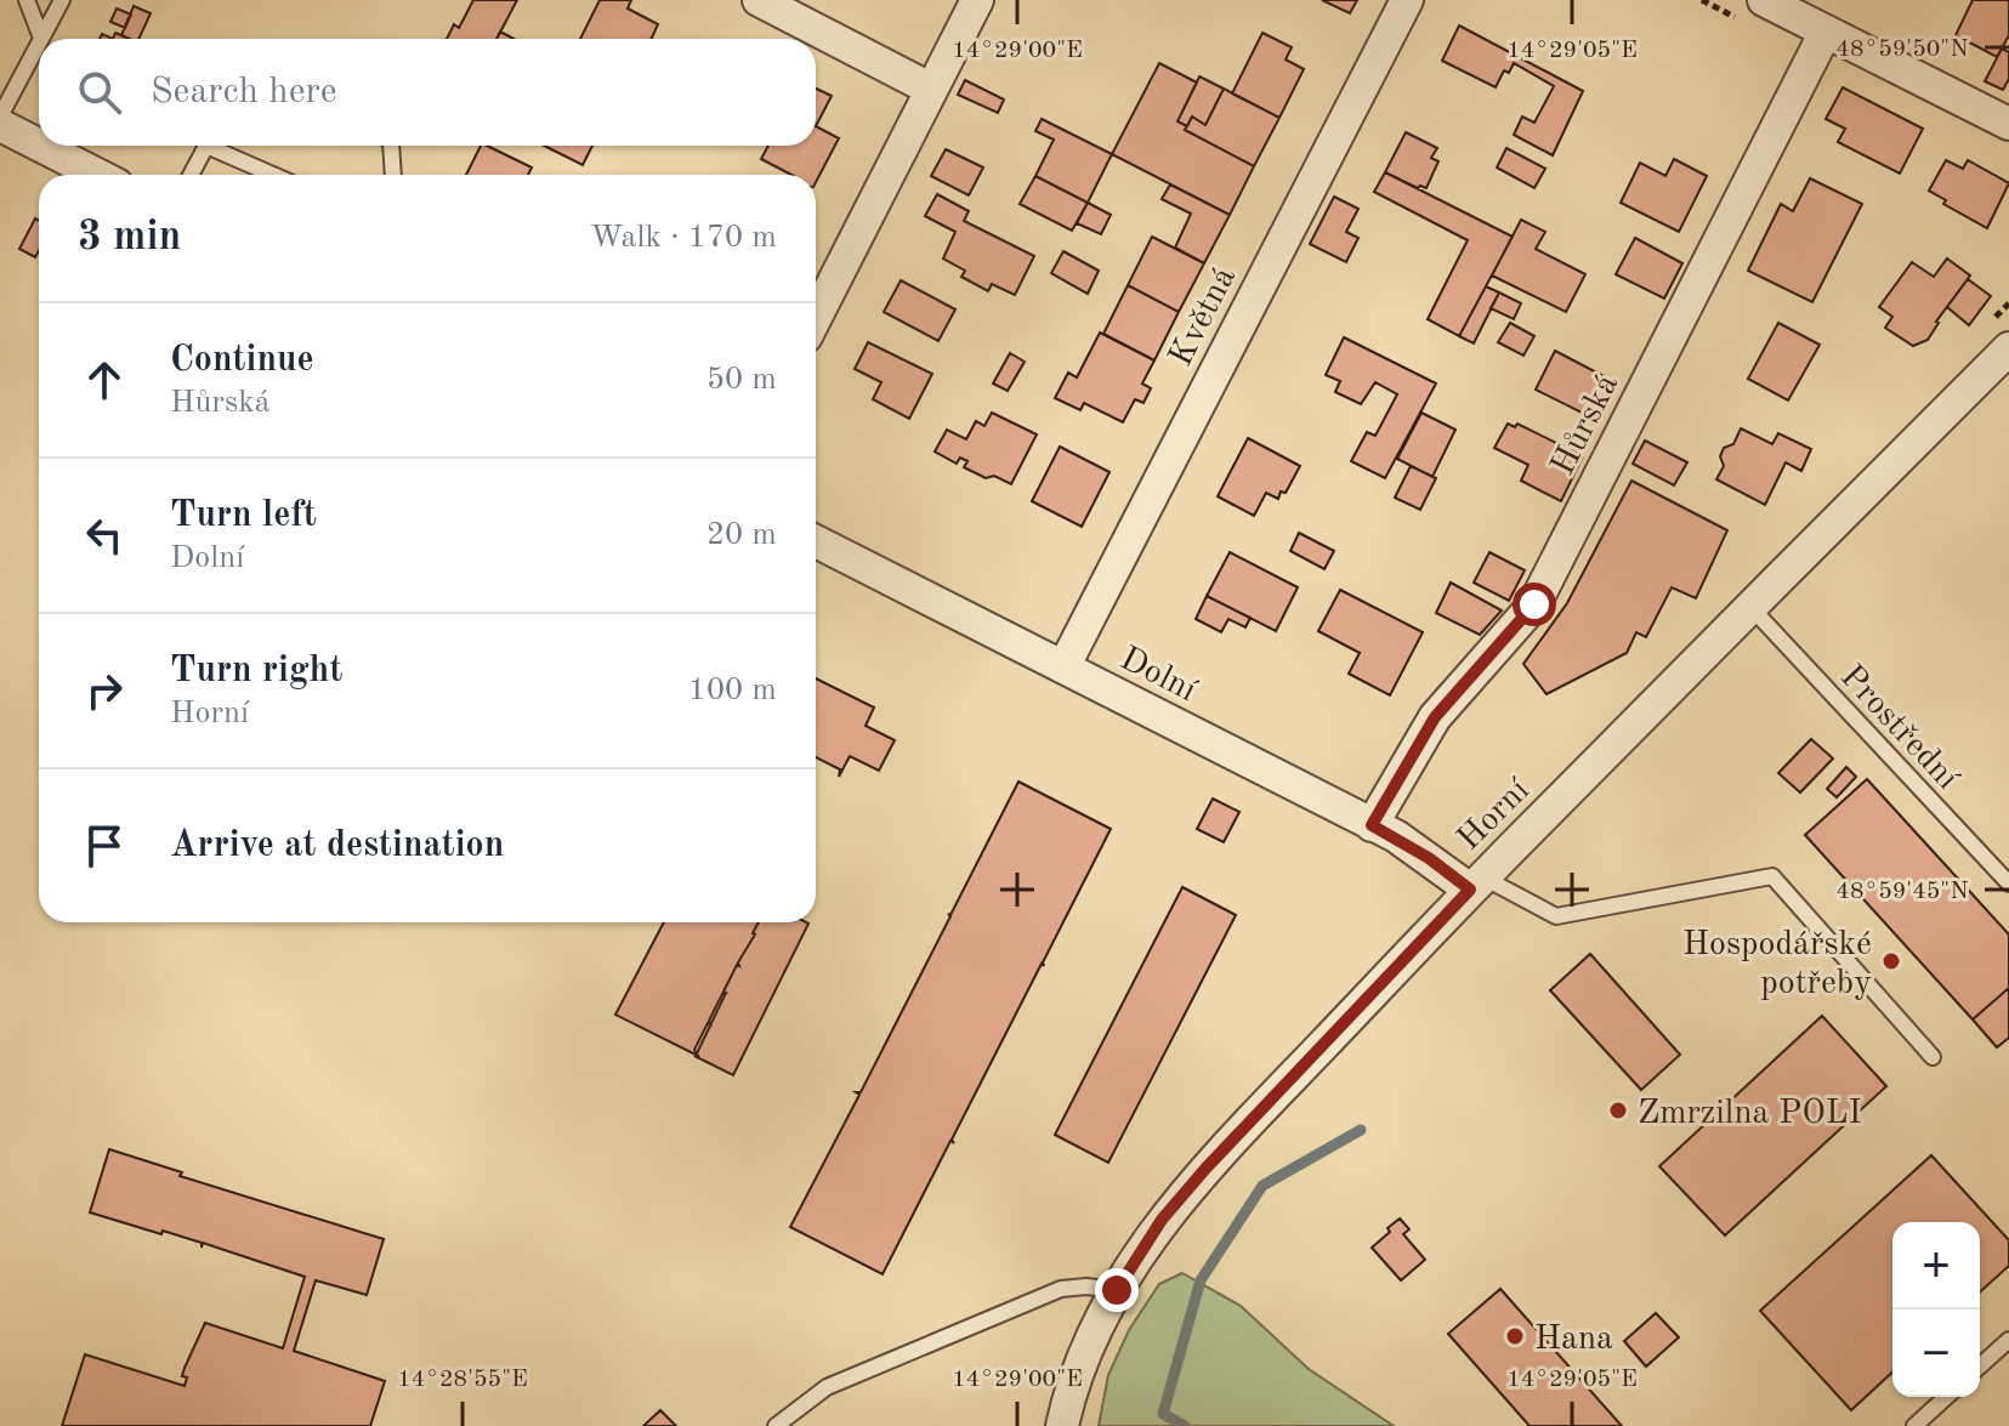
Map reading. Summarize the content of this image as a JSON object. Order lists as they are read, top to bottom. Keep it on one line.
{"streets":{"street":["Květná","Hůrská","Dolní","Horní"],"lane":["Prostřední"]},"crossings":[["Květná","Dolní"],["Hůrská","Dolní"],["Dolní","Horní"],["Prostřední","Horní"]],"places":["Hospodářské potřeby","Zmrzilna POLI","Hana"],"page":{"search":"Search here","heading":["3 min","Walk · 170 m"],"list":[["Continue","Hůrská","50 m"],["Turn left","Dolní","20 m"],["Turn right","Horní","100 m"],"Arrive at destination"],"map_buttons":["+","−"]},"coordinates":["48°59'50\"N","14°29'00\"E","14°29'05\"E","48°59'45\"N","14°28'55\"E"]}
